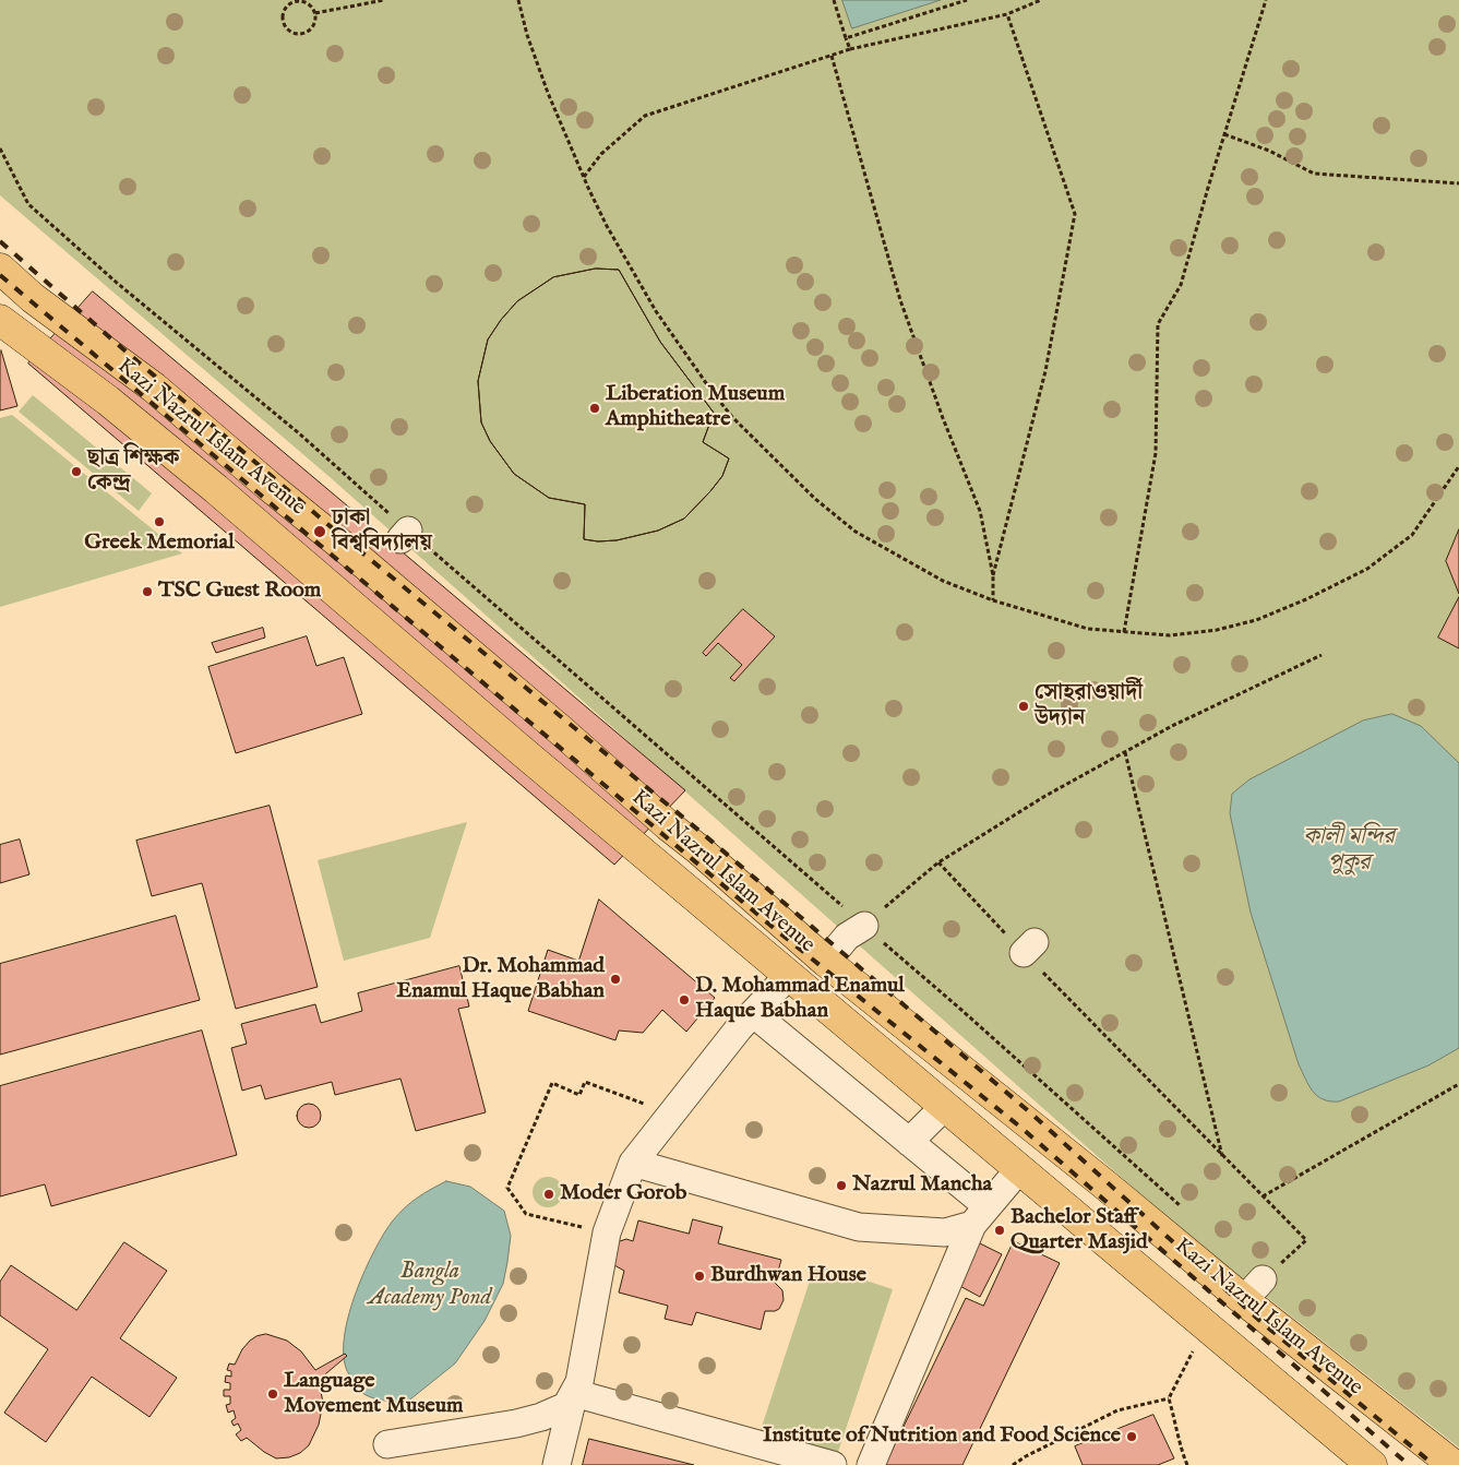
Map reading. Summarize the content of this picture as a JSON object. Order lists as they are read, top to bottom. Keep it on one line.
{"streets":{"main road":["Kazi Nazrul Islam Avenue"]},"water":["কালী মন্দির পুকুর","Bangla Academy Pond"],"places":["Liberation Museum Amphitheatre","ছাত্র শিক্ষক কেন্দ্র","Greek Memorial","ঢাকা বিশ্ববিদ্যালয়","TSC Guest Room","সোহরাওয়ার্দী উদ্যান","Dr. Mohammad Enamul Haque Babhan","D. Mohammad Enamul Haque Babhan","Nazrul Mancha","Moder Gorob","Bachelor Staff Quarter Masjid","Burdhwan House","Language Movement Museum","Institute of Nutrition and Food Science"]}
